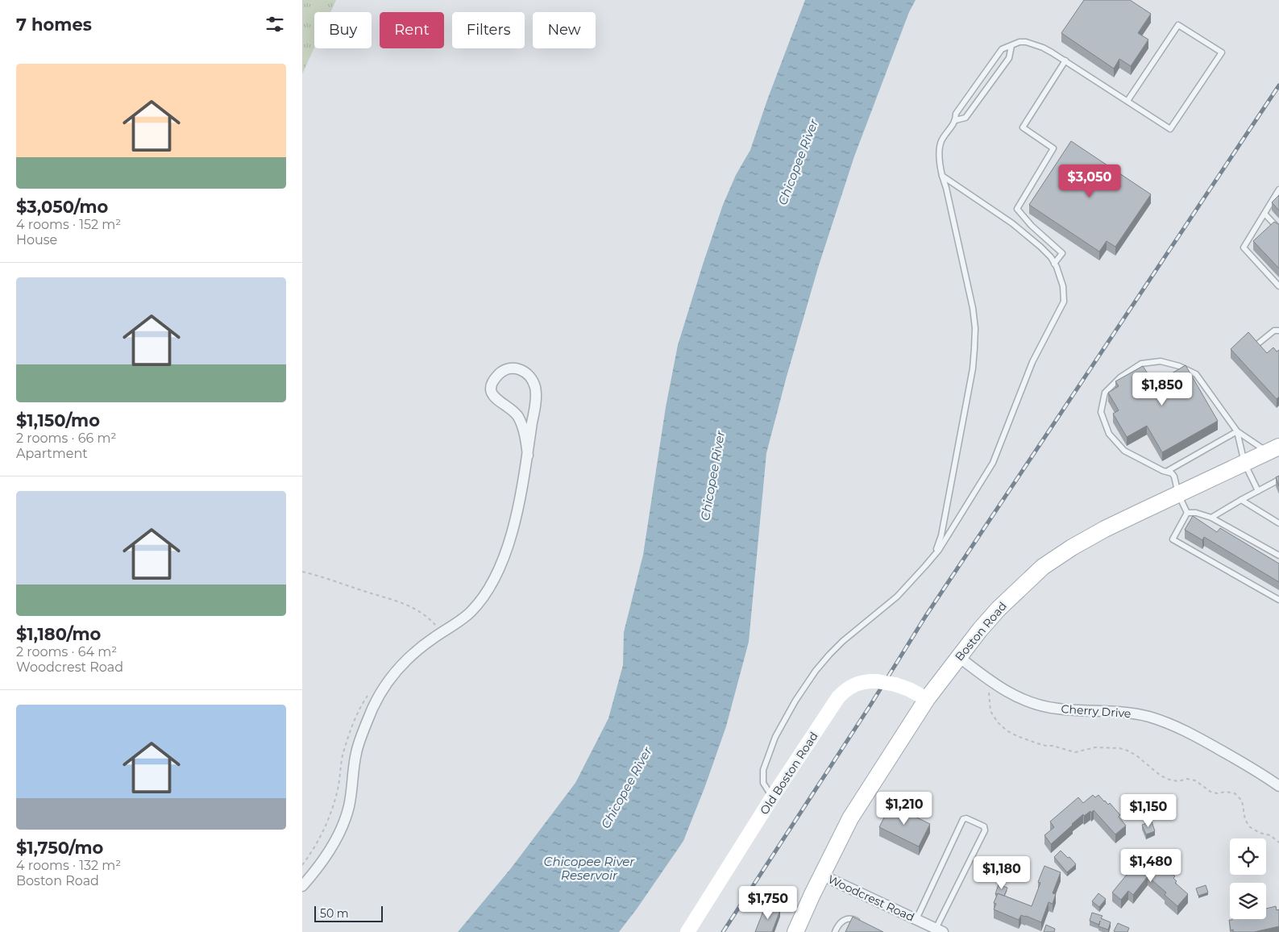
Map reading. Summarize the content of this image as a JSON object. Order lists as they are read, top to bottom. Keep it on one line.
{"streets":{"main road":["Boston Road"],"street":["Cherry Drive","Old Boston Road","Woodcrest Road"]},"crossings":[["Boston Road","Cherry Drive"],["Boston Road","Old Boston Road"],["Boston Road","Woodcrest Road"]],"water":["Chicopee River","Chicopee River Reservoir"],"scale_bar":"50 m","page":{"heading":"7 homes","chip":["Buy","Rent","Filters","New"],"list":[{"name":"$3,050/mo","note":"4 rooms · 152 m² · House"},{"name":"$1,150/mo","note":"2 rooms · 66 m² · Apartment"},{"name":"$1,180/mo","note":"2 rooms · 64 m² · Woodcrest Road"},{"name":"$1,750/mo","note":"4 rooms · 132 m² · Boston Road"}],"price":["$3,050","$1,850","$1,210","$1,150","$1,480","$1,180","$1,750"],"scale":"50 m"}}
